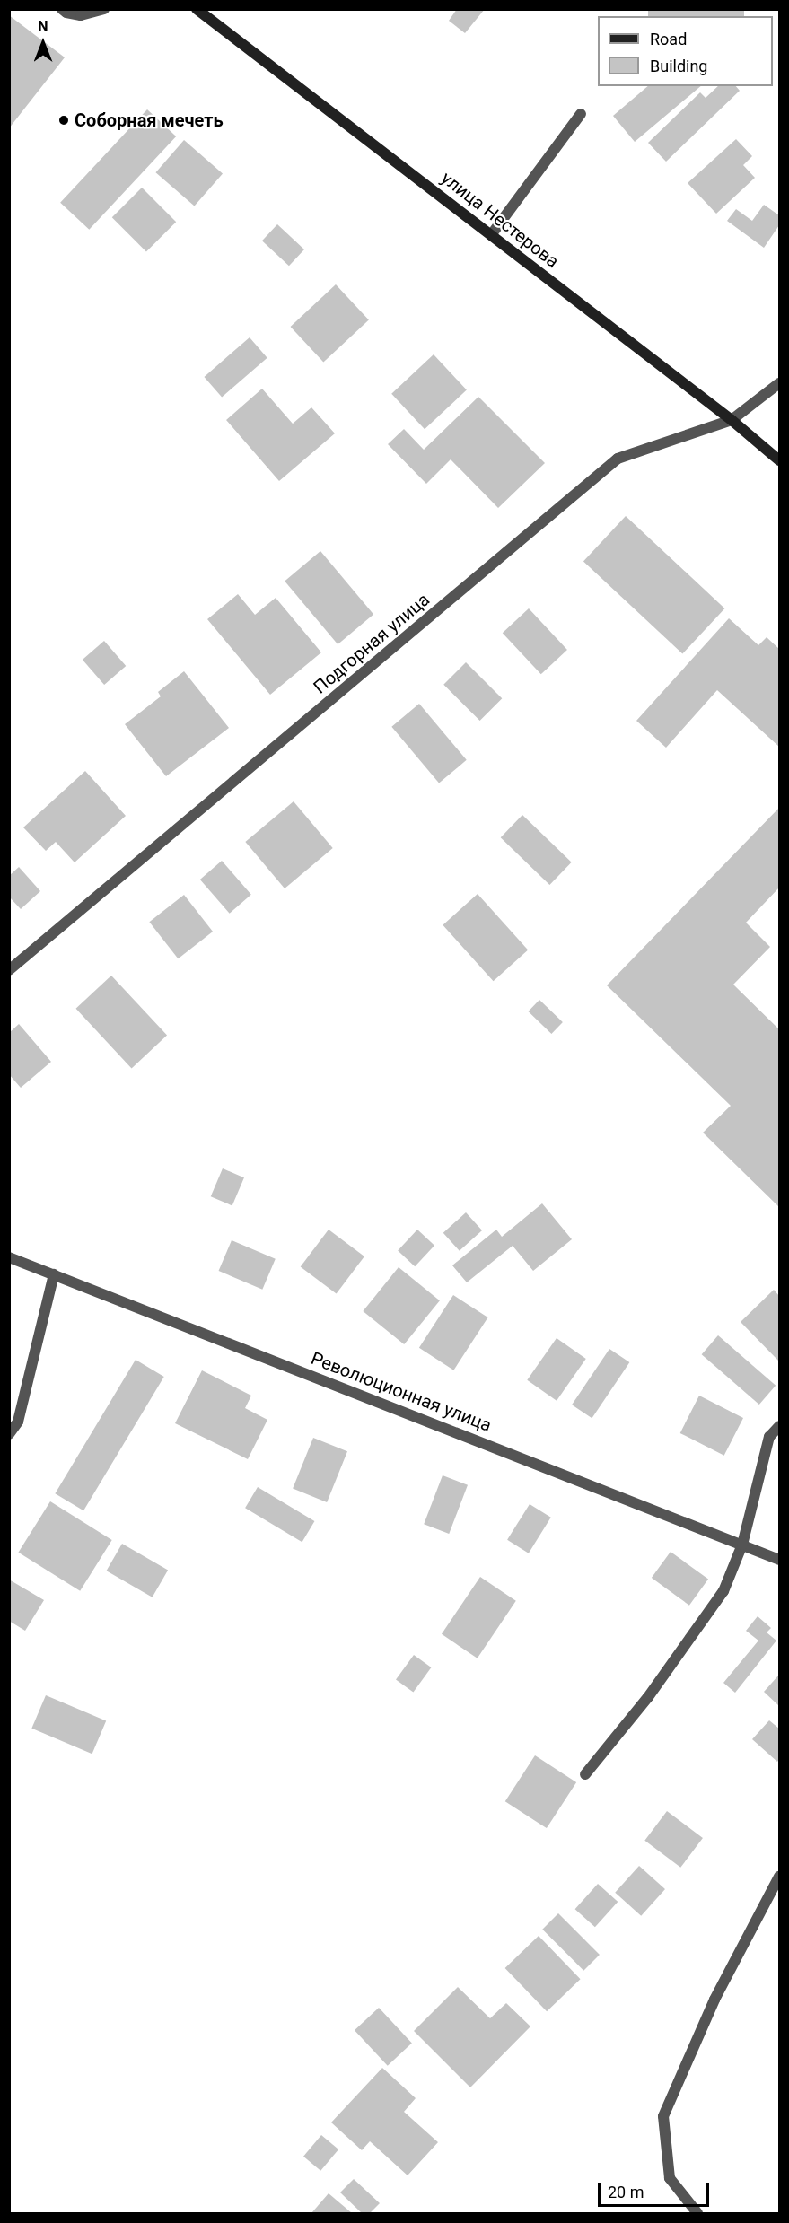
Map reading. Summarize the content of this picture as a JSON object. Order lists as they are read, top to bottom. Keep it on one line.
{"streets":{"main road":["улица Нестерова"],"street":["Подгорная улица","Революционная улица"]},"crossings":[["улица Нестерова","Подгорная улица"]],"places":["Соборная мечеть"],"legend":["Road","Building"],"scale_bar":"20 m","north":"top"}
